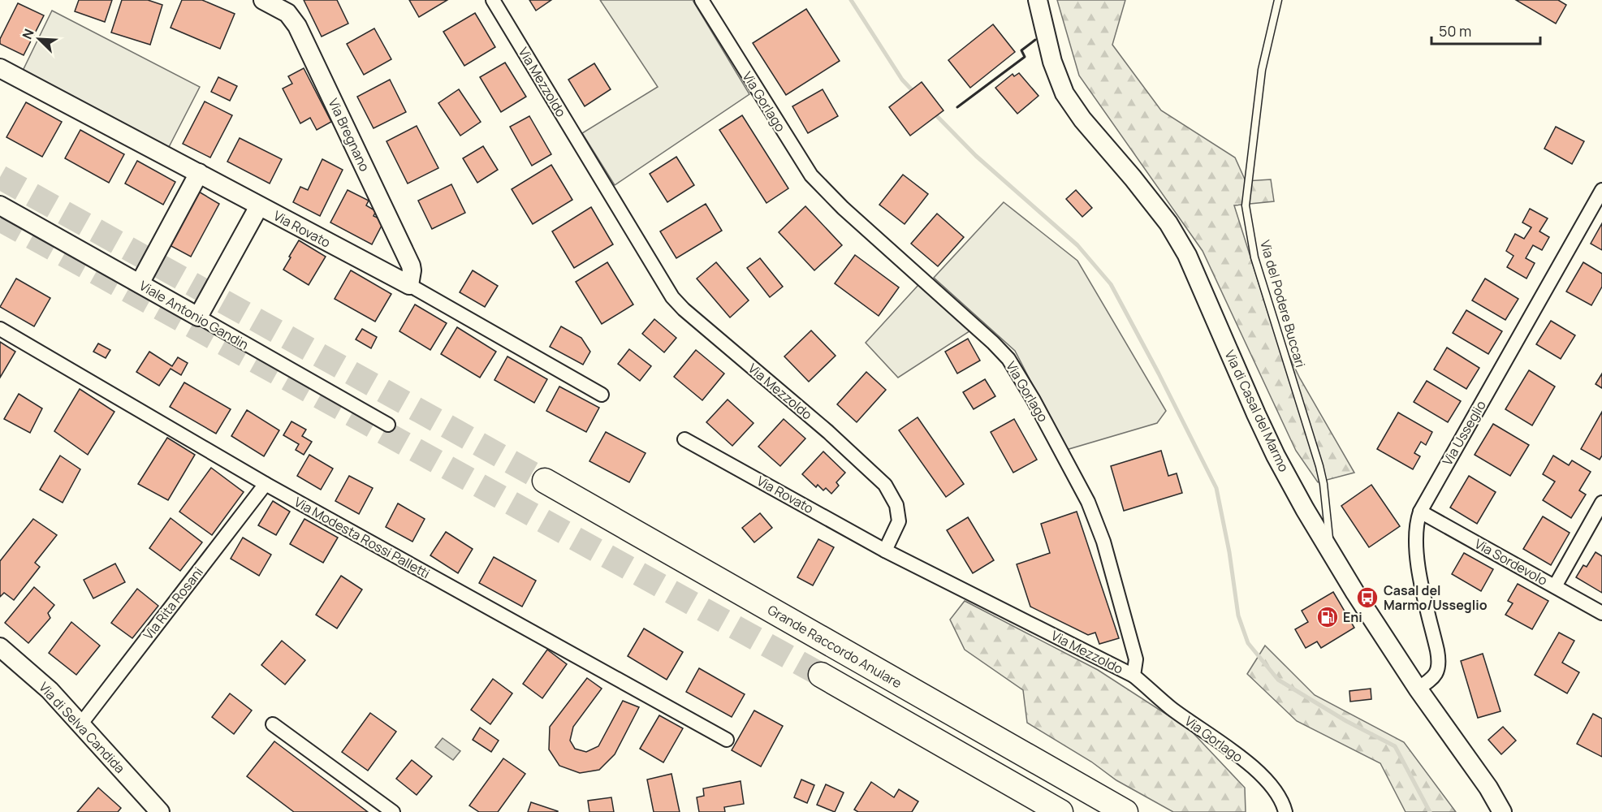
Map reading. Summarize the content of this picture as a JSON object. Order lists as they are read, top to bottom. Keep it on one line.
{"streets":{"highway":["Grande Raccordo Anulare"],"street":["Via Mezzoldo","Via Gorlago","Via Bregnano","Via Rovato","Viale Antonio Gandin","Via di Casal del Marmo","Via Usseglio","Via Modesta Rossi Palletti","Via Sordevolo","Via Rita Rosani","Via di Selva Candida"],"lane":["Via del Podere Buccari"]},"crossings":[["Via Mezzoldo","Via Gorlago"],["Via Mezzoldo","Via Rovato"],["Via Bregnano","Via Rovato"],["Via del Podere Buccari","Via di Casal del Marmo"],["Via di Casal del Marmo","Via Usseglio"],["Via Usseglio","Via Sordevolo"],["Via Modesta Rossi Palletti","Via Rita Rosani"],["Via Rita Rosani","Via di Selva Candida"]],"places":{"bus stop":["Casal del Marmo/Usseglio"],"fuel station":["Eni"]},"scale_bar":"50 m","north":"top left"}
